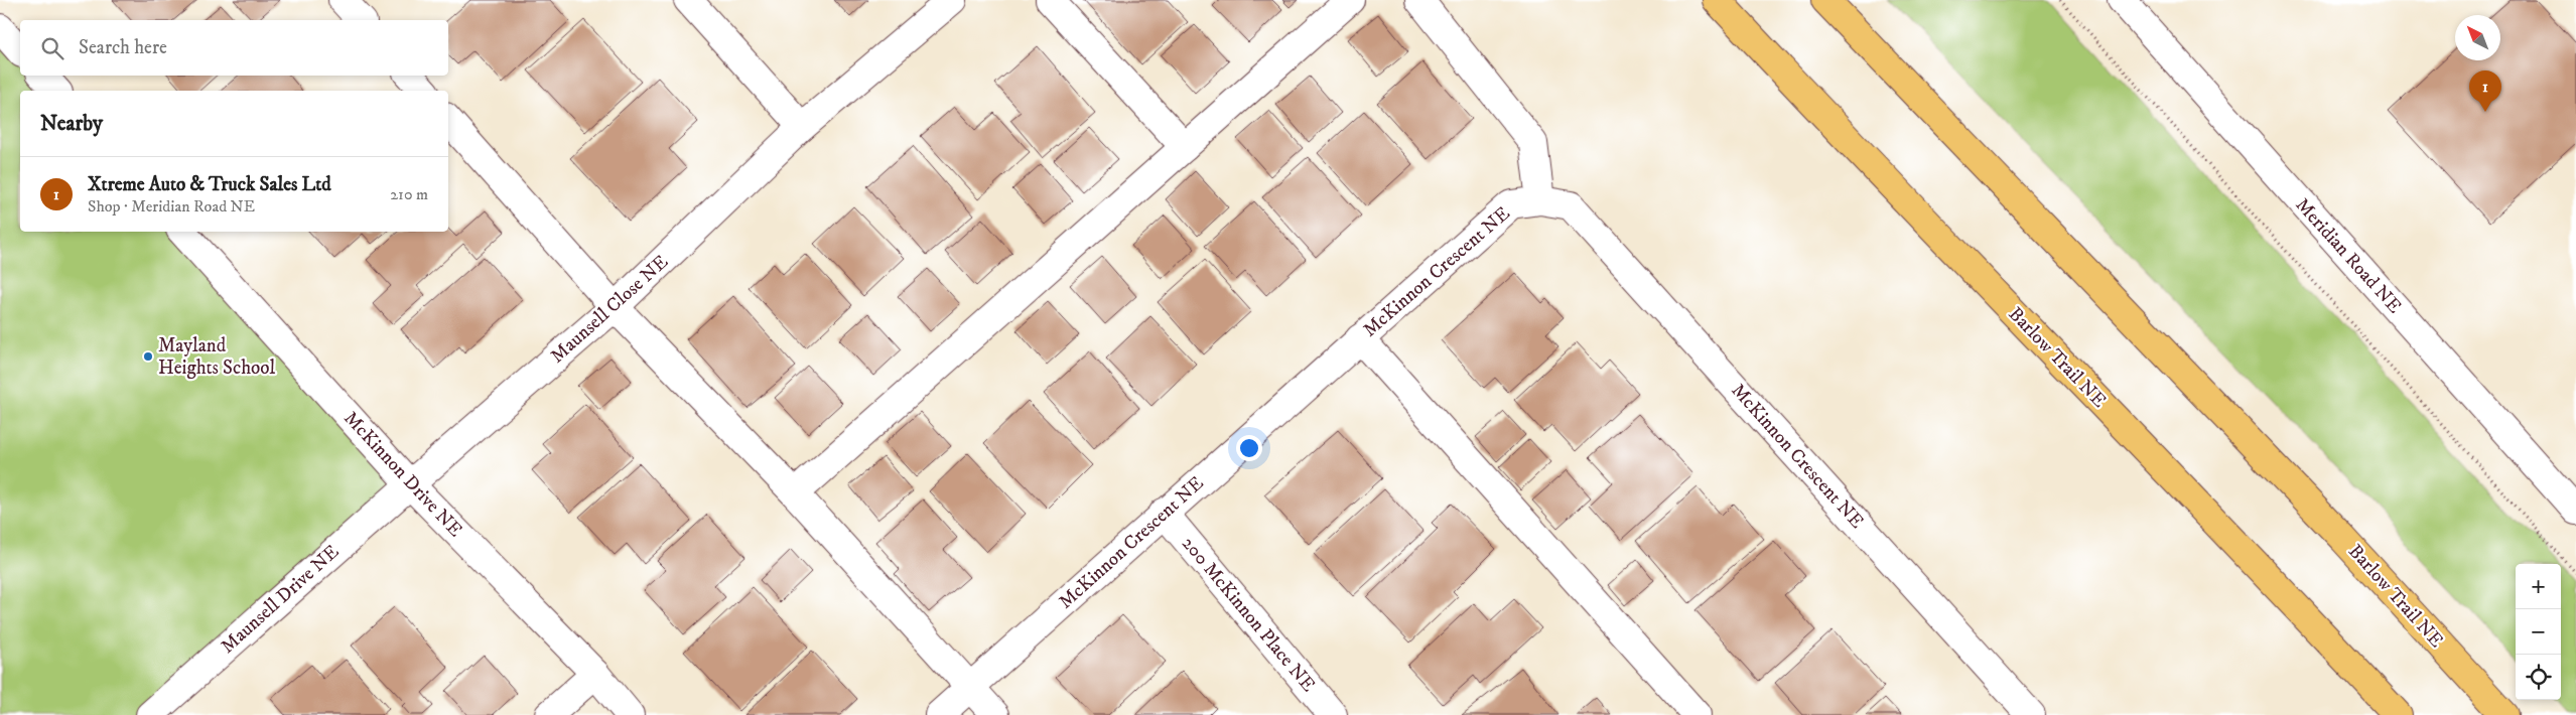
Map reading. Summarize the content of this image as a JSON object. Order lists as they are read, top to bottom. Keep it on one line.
{"streets":{"main road":["Barlow Trail NE"],"street":["Meridian Road NE","McKinnon Crescent NE","Maunsell Close NE","McKinnon Drive NE","Maunsell Drive NE","200 McKinnon Place NE"]},"crossings":[["McKinnon Crescent NE","200 McKinnon Place NE"],["Maunsell Close NE","McKinnon Drive NE"],["Maunsell Close NE","Maunsell Drive NE"],["McKinnon Drive NE","Maunsell Drive NE"]],"places":["Mayland Heights School"],"north":"top left","page":{"search":"Search here","pins":"1","heading":"Nearby","list":[{"mark":"1","name":"Xtreme Auto & Truck Sales Ltd","note":"Shop · Meridian Road NE","value":"210 m"}],"map_buttons":["+","−"]}}
